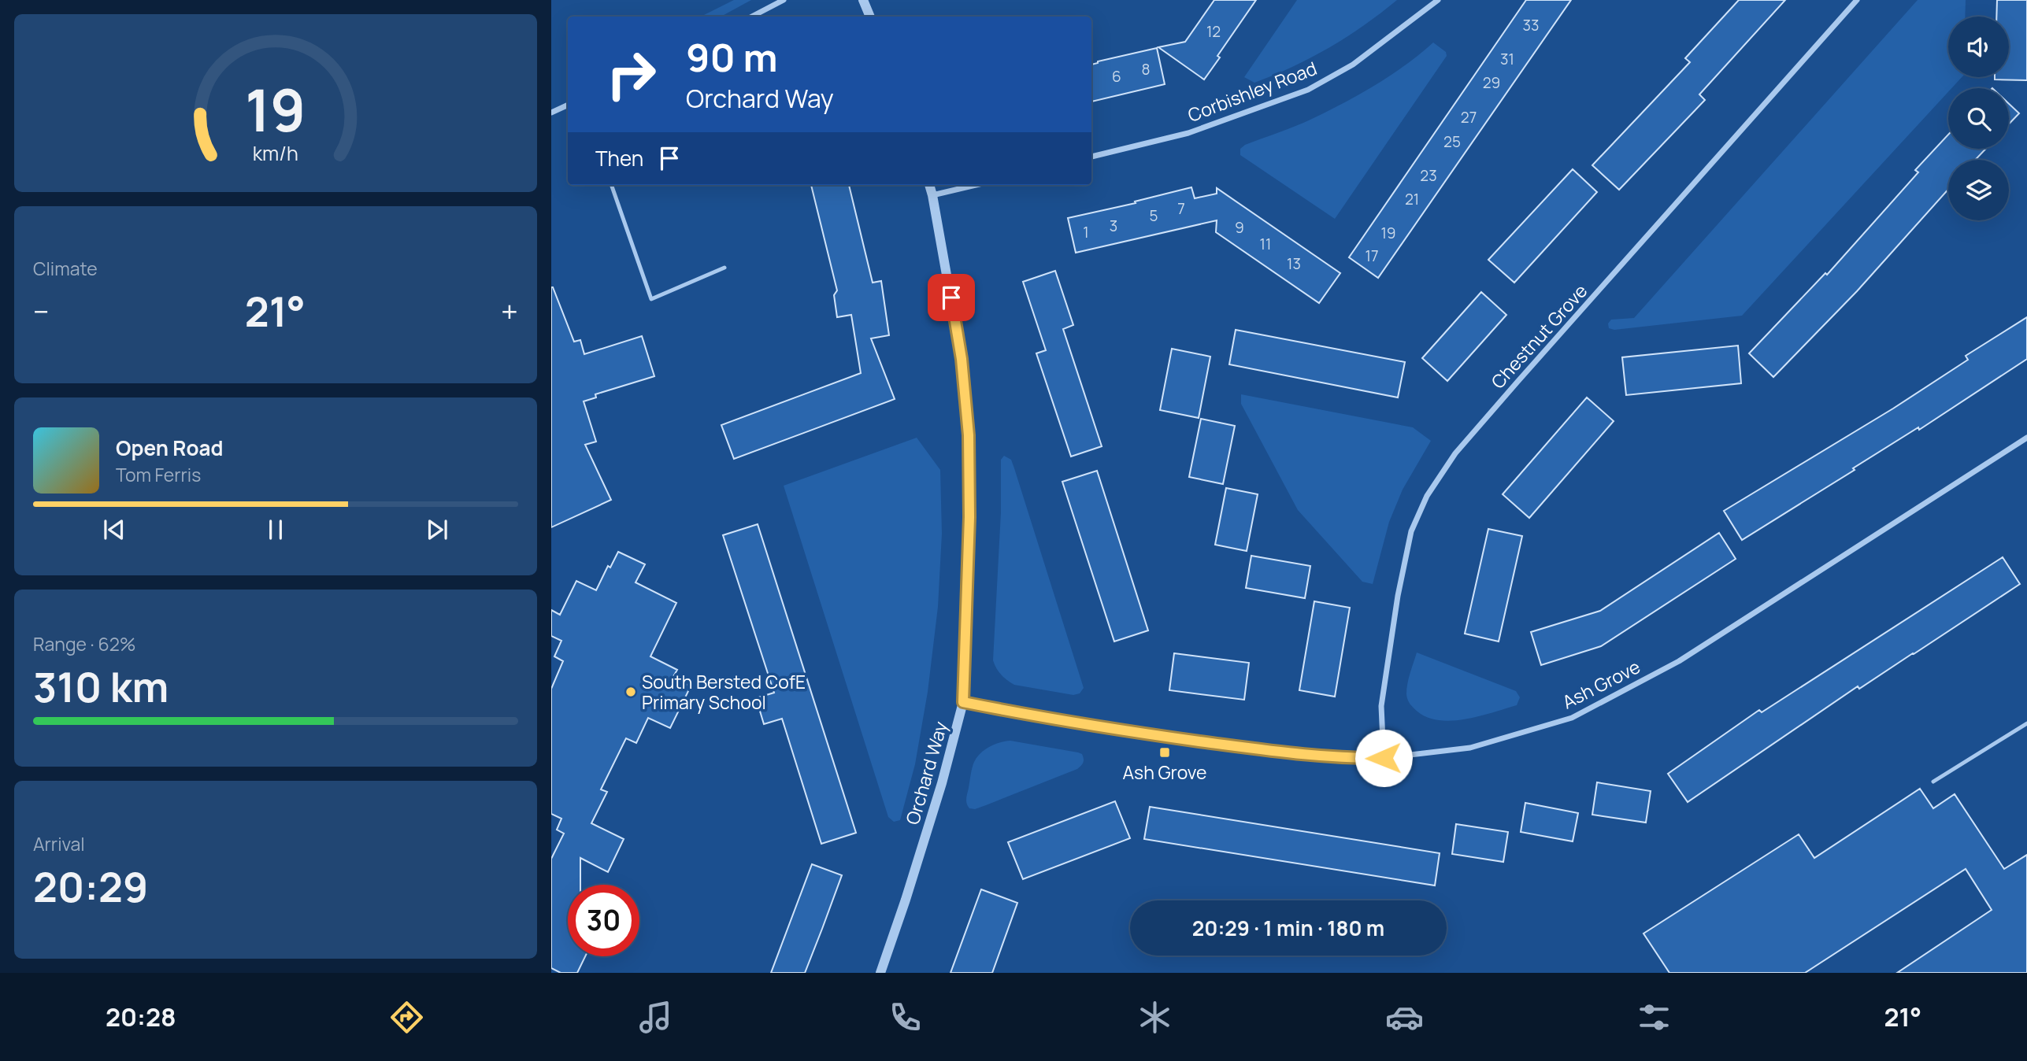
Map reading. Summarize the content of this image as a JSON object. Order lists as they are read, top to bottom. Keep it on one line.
{"streets":{"street":["Corbishley Road","Chestnut Grove","Ash Grove","Orchard Way"]},"crossings":[["Chestnut Grove","Ash Grove"],["Ash Grove","Orchard Way"]],"places":{"other":["South Bersted CofE Primary School"],"transit":["Ash Grove"]},"house_numbers":["33","12","31","8","6","29","27","25","23","21","7","5","3","9","1","19","11","17","13"],"page":{"turn":["90 m","Orchard Way"],"then":"Then","tile":["Climate",["Range · 62%","310 km"],["Arrival","20:29"]],"heat":["−","21°","+"],"song":["Open Road","Tom Ferris"],"limit":"30","trip":"20:29 · 1 min · 180 m","tabs":["20:28","21°"],"gauge":["19","km/h"]}}
